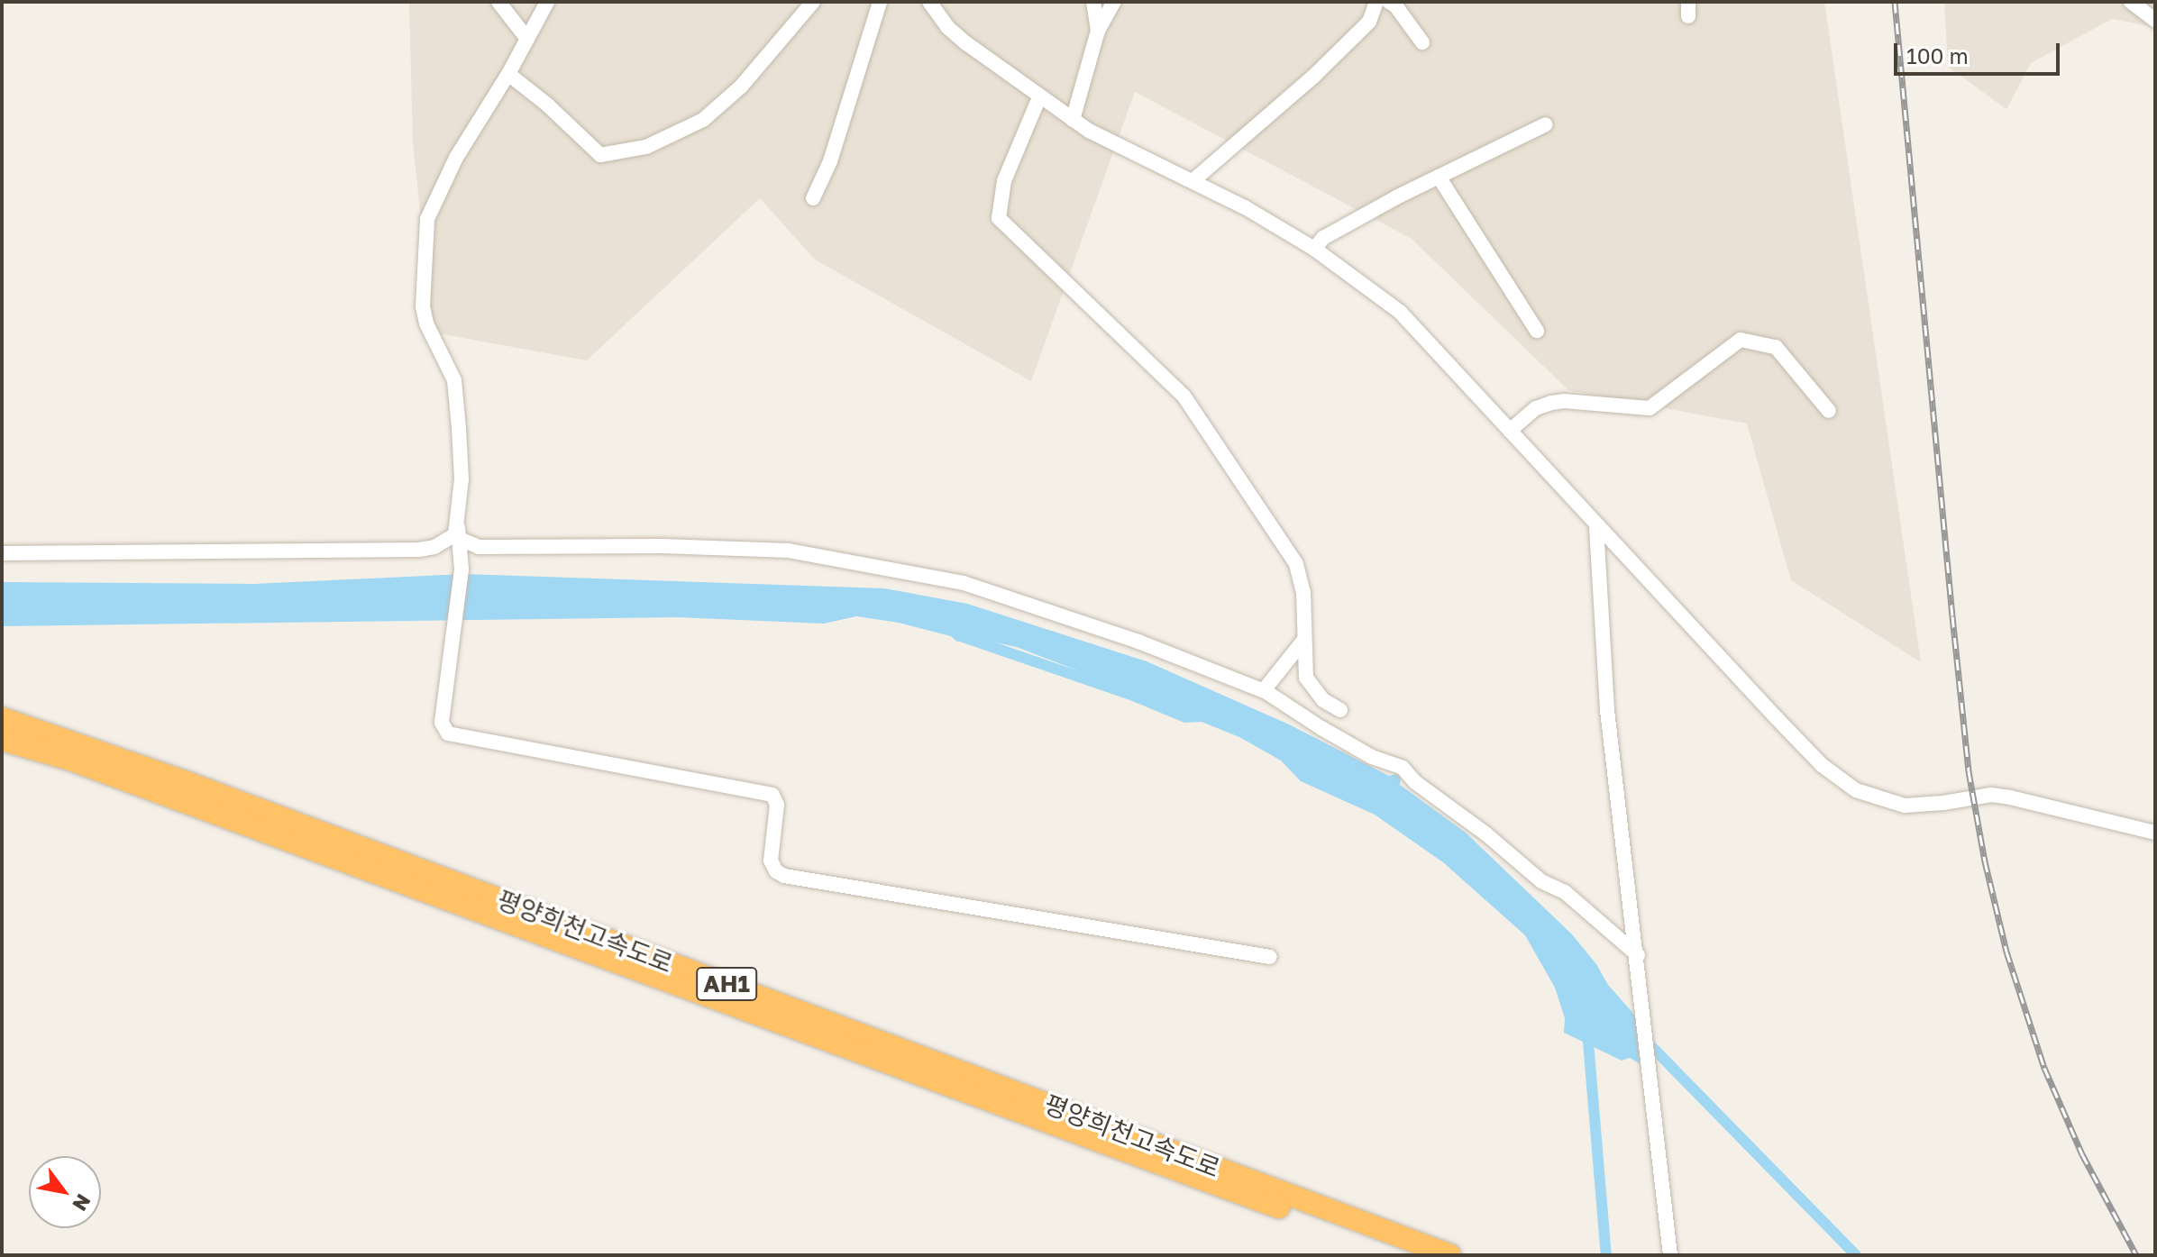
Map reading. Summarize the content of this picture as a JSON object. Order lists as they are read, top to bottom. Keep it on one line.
{"streets":{"highway":["평양희천고속도로","AH1"]},"scale_bar":"100 m","north":"bottom right"}
